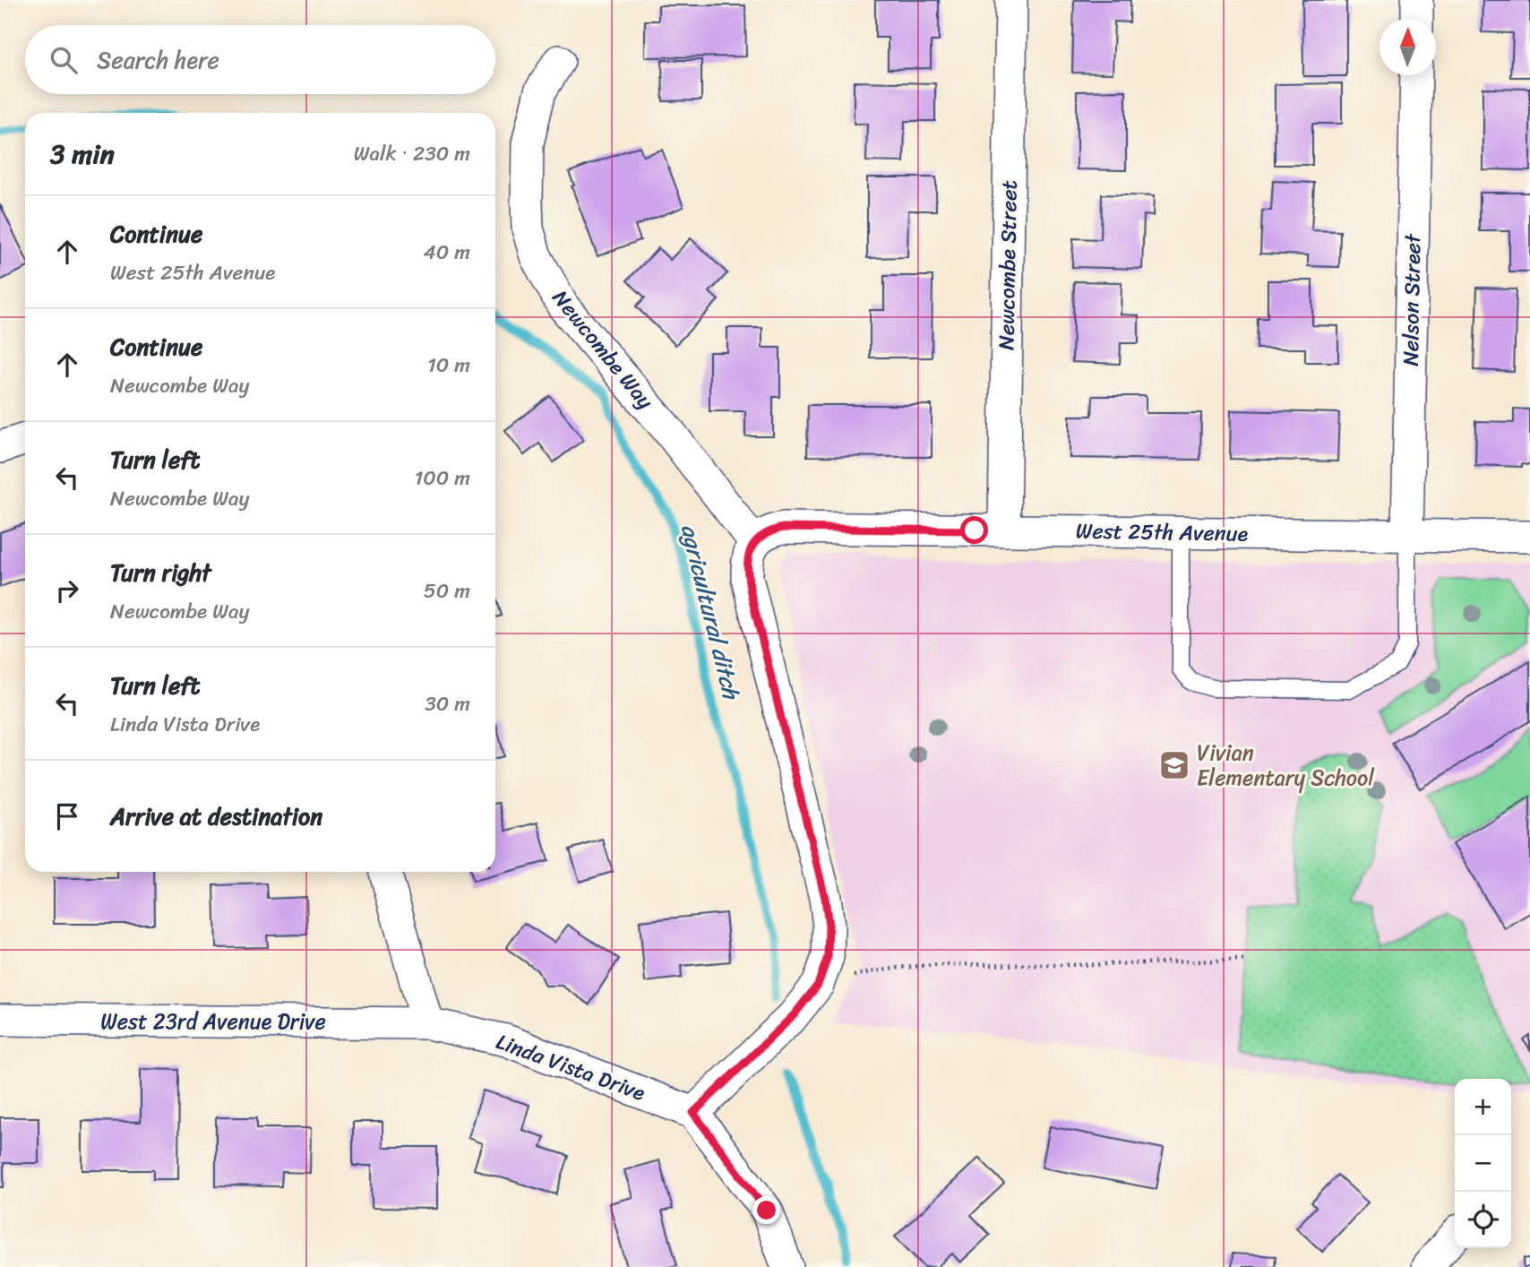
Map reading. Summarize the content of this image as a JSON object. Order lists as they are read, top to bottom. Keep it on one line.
{"streets":{"street":["Newcombe Street","Nelson Street","Newcombe Way","West 25th Avenue","West 23rd Avenue Drive","Linda Vista Drive"]},"crossings":[["Newcombe Street","West 25th Avenue"],["Nelson Street","West 25th Avenue"],["Newcombe Way","West 25th Avenue"],["West 23rd Avenue Drive","Linda Vista Drive"]],"water":["agricultural ditch"],"places":{"school or university":["Vivian Elementary School"]},"north":"top","page":{"search":"Search here","heading":["3 min","Walk · 230 m"],"list":[["Continue","West 25th Avenue","40 m"],["Continue","Newcombe Way","10 m"],["Turn left","Newcombe Way","100 m"],["Turn right","Newcombe Way","50 m"],["Turn left","Linda Vista Drive","30 m"],"Arrive at destination"],"map_buttons":["+","−"]}}
